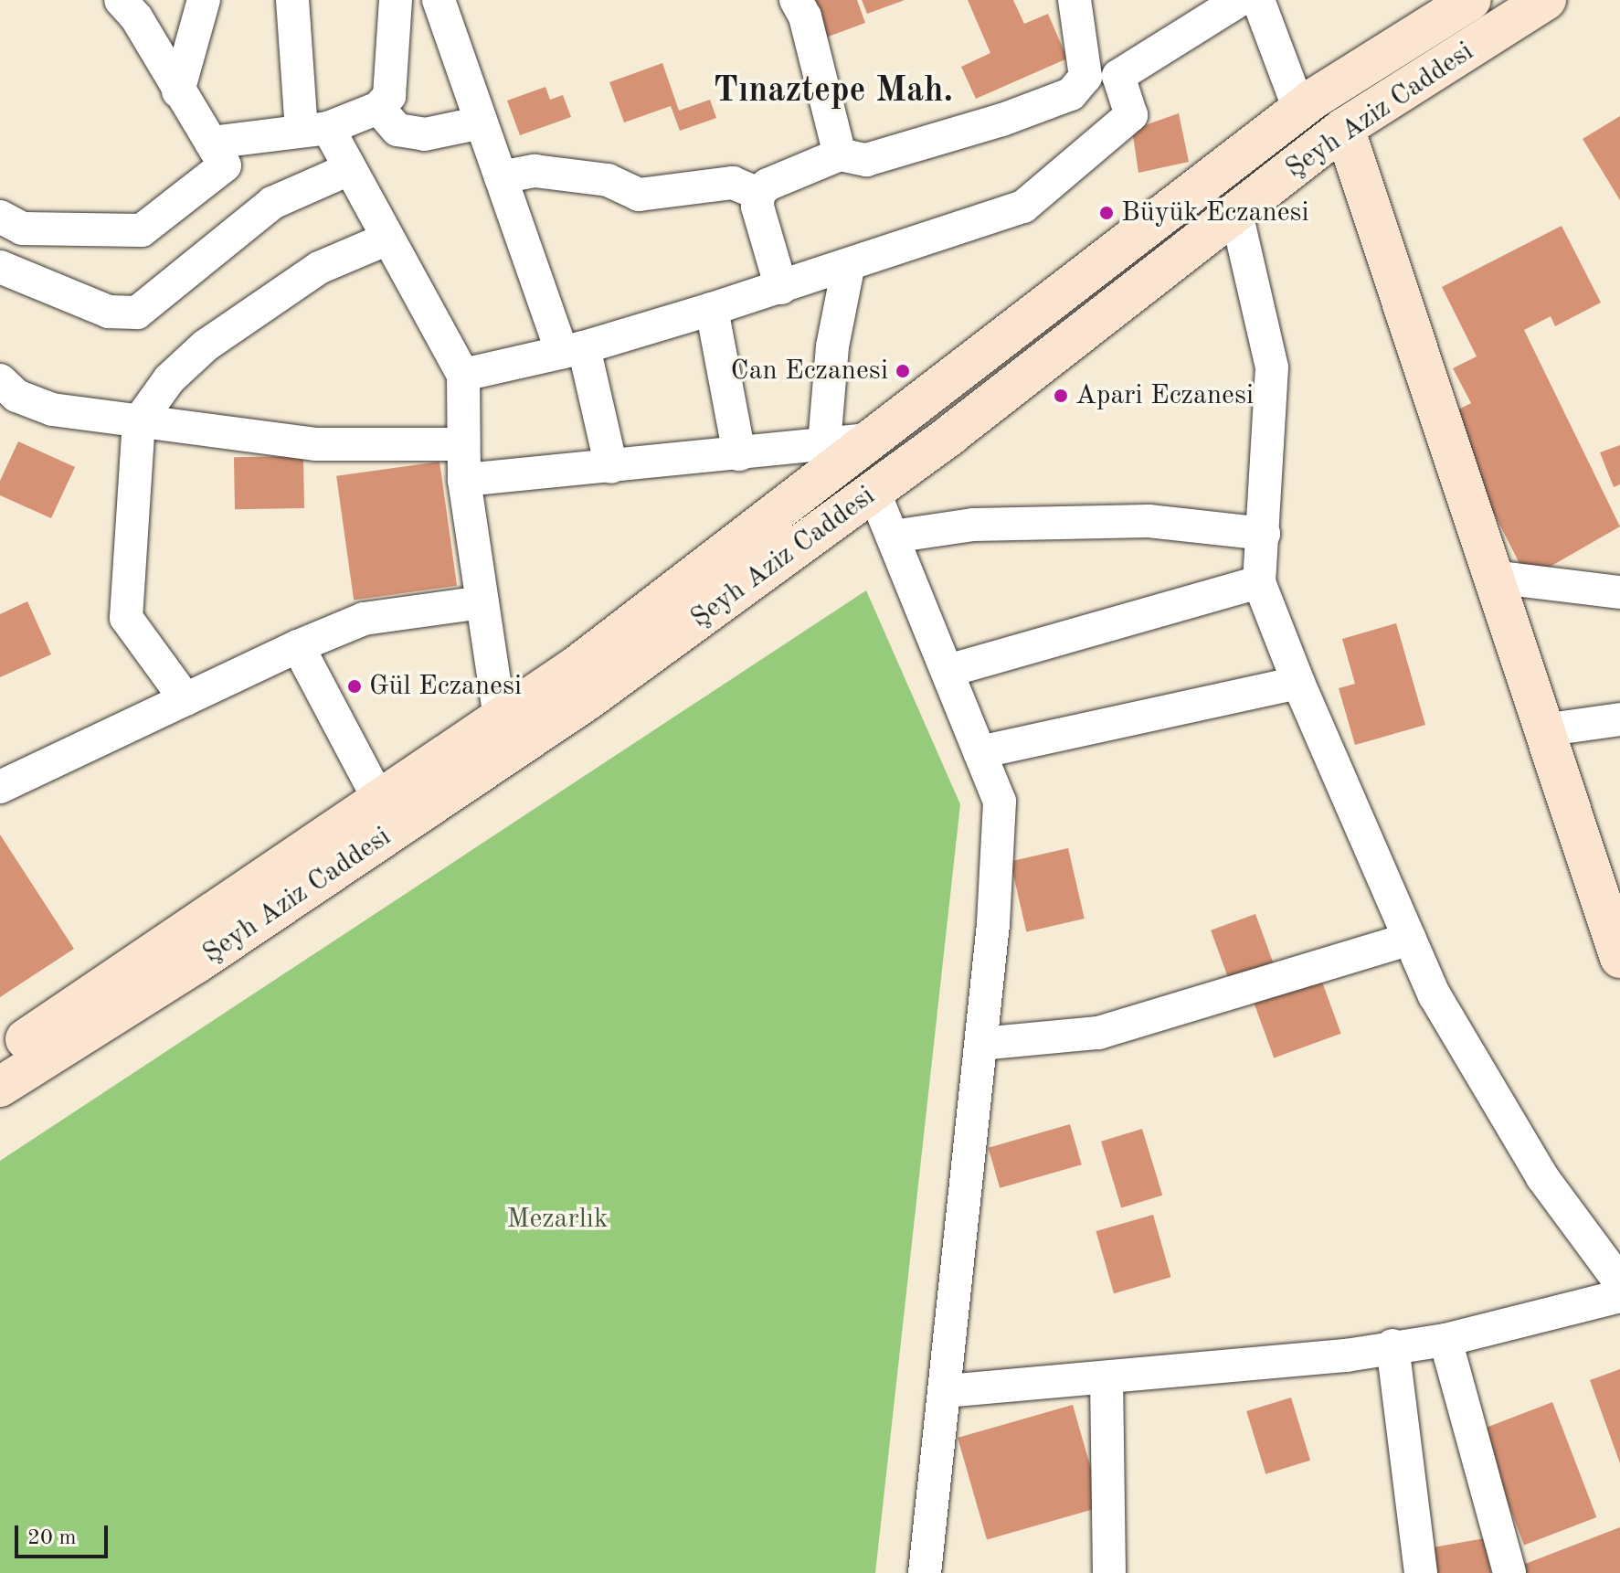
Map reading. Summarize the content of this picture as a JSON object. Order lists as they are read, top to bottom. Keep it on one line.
{"streets":{"main road":["Şeyh Aziz Caddesi"]},"districts":["Tınaztepe Mah."],"parks":["Mezarlık"],"places":["Büyük Eczanesi","Can Eczanesi","Apari Eczanesi","Gül Eczanesi"],"scale_bar":"20 m"}
